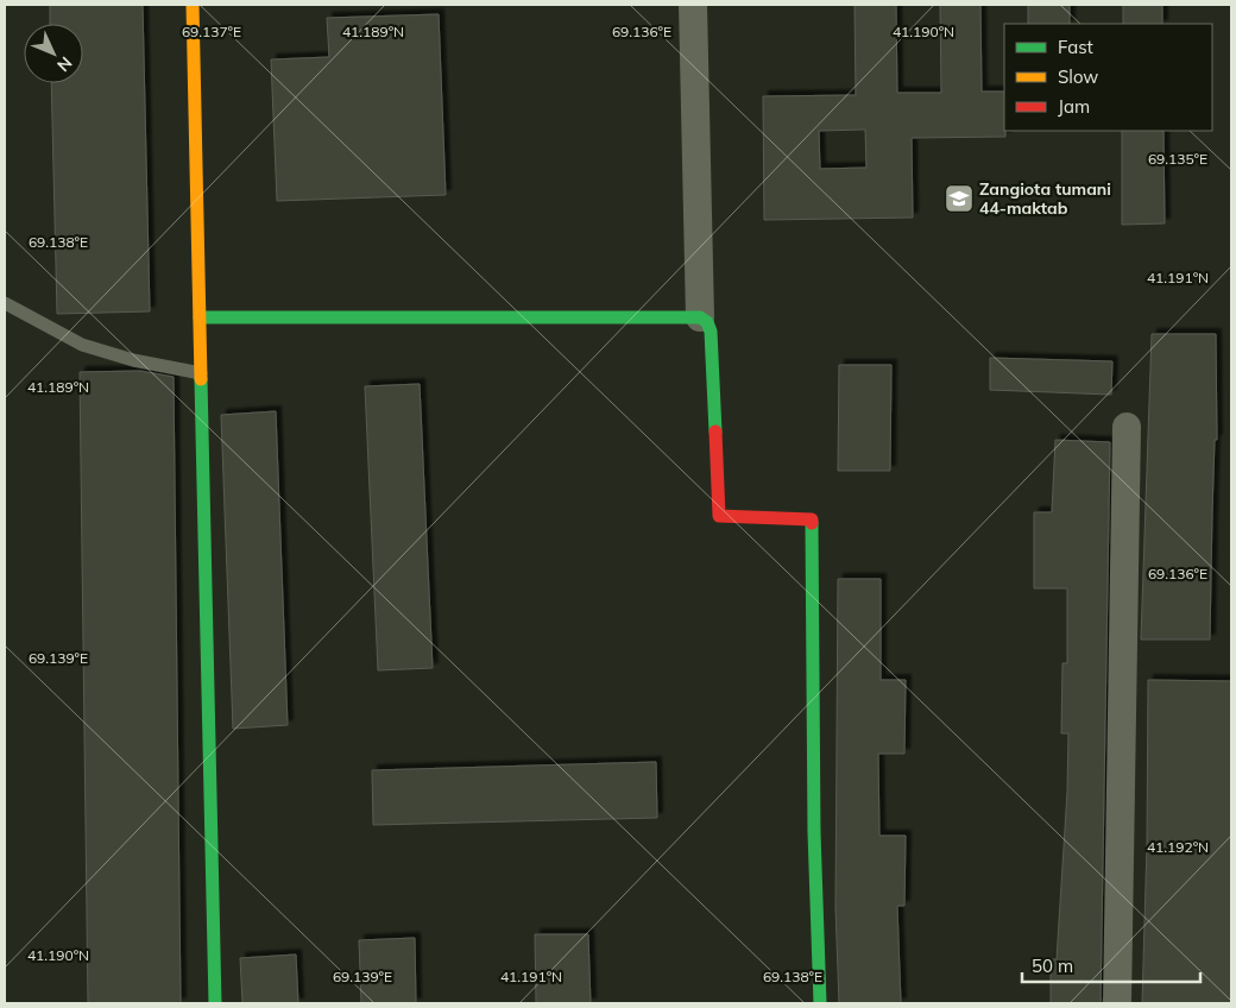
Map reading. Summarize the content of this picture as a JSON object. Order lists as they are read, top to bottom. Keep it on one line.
{"places":{"school or university":["Zangiota tumani 44-maktab"]},"legend":["Fast","Slow","Jam"],"scale_bar":"50 m","north":"bottom right","coordinates":["69.137°E","69.136°E","41.189°N","41.190°N","69.135°E","69.138°E","41.191°N","69.139°E","41.192°N"]}
